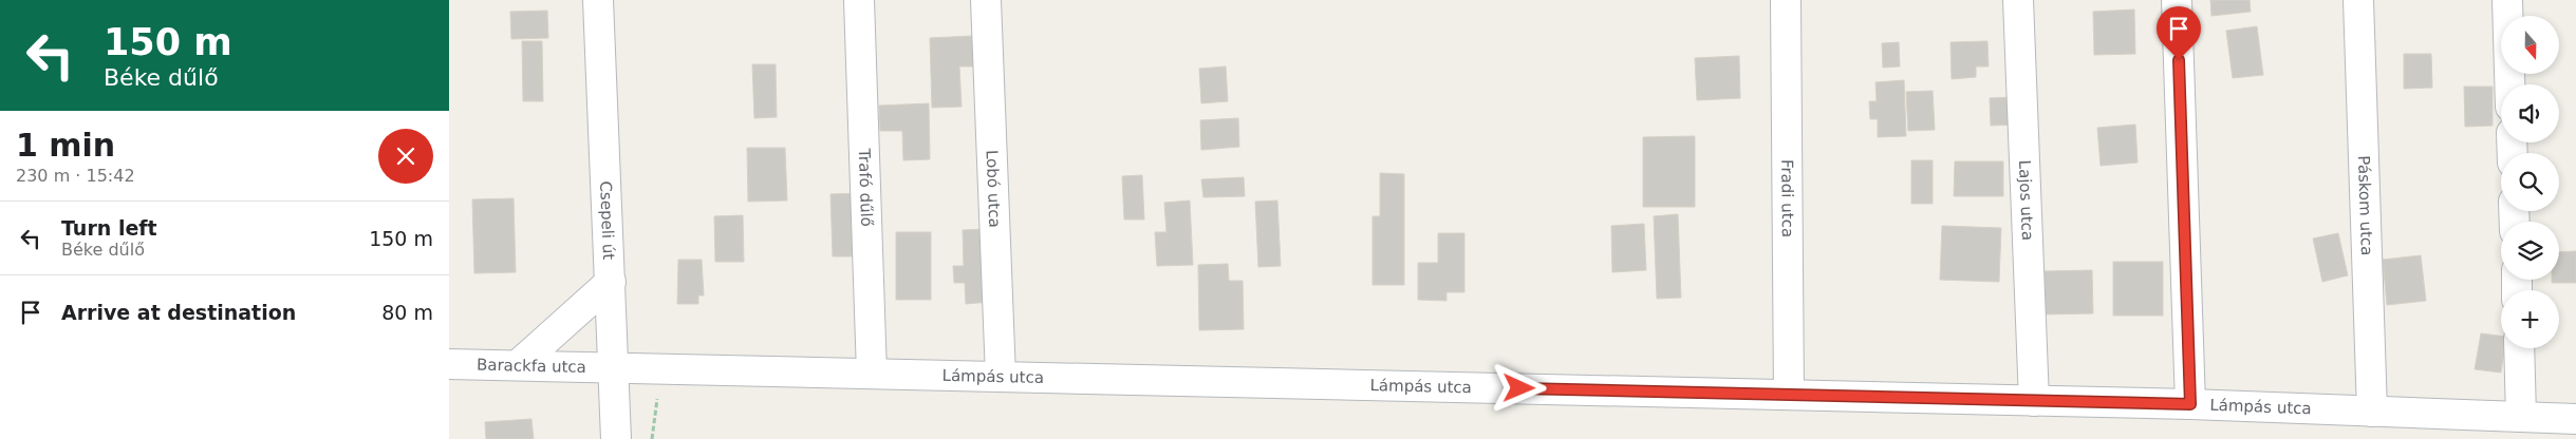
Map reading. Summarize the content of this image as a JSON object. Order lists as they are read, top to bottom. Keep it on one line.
{"streets":{"street":["Trafó dűlő","Lobó utca","Fradi utca","Lajos utca","Páskom utca","Csepeli út","Barackfa utca","Lámpás utca"]},"crossings":[["Trafó dűlő","Lámpás utca"],["Lobó utca","Lámpás utca"],["Fradi utca","Lámpás utca"],["Lajos utca","Lámpás utca"],["Páskom utca","Lámpás utca"],["Csepeli út","Barackfa utca"],["Csepeli út","Lámpás utca"],["Barackfa utca","Lámpás utca"]],"north":"bottom","page":{"turn":["150 m","Béke dűlő"],"map_buttons":"+","heading":["1 min","230 m · 15:42"],"list":[{"name":"Turn left","note":"Béke dűlő","value":"150 m"},{"name":"Arrive at destination","value":"80 m"}]}}
